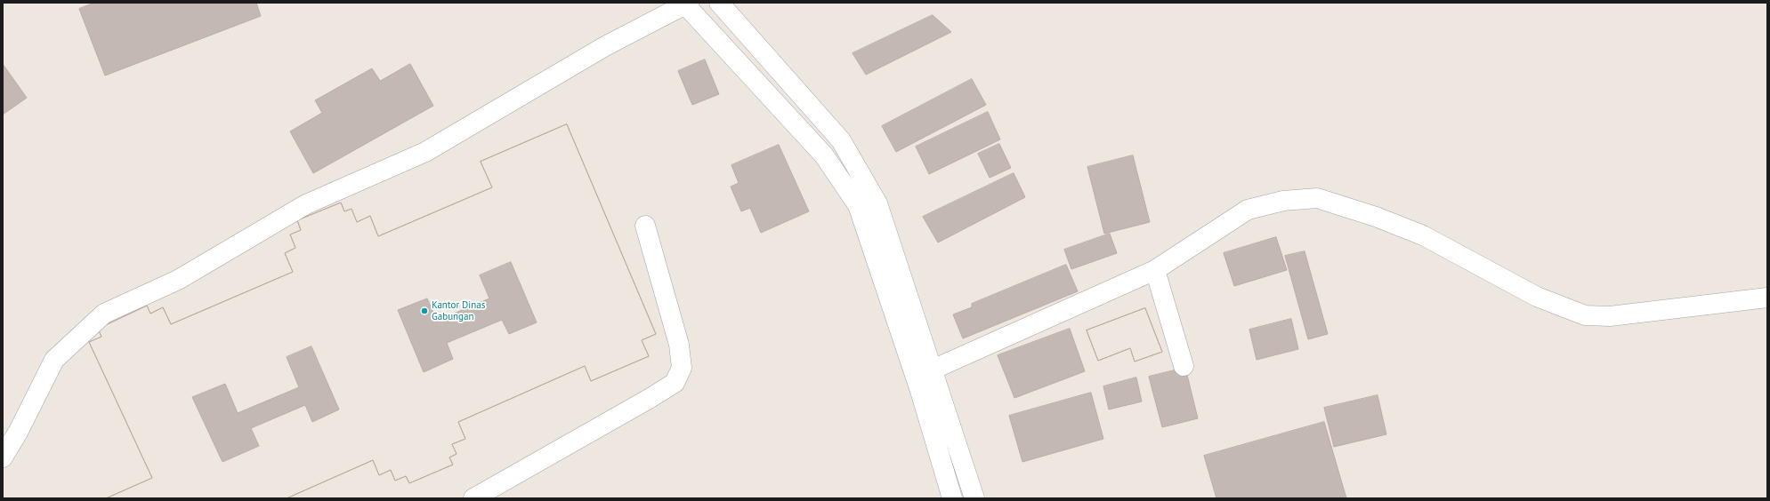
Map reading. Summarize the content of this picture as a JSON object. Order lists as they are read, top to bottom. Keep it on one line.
{"places":["Kantor Dinas Gabungan"]}
